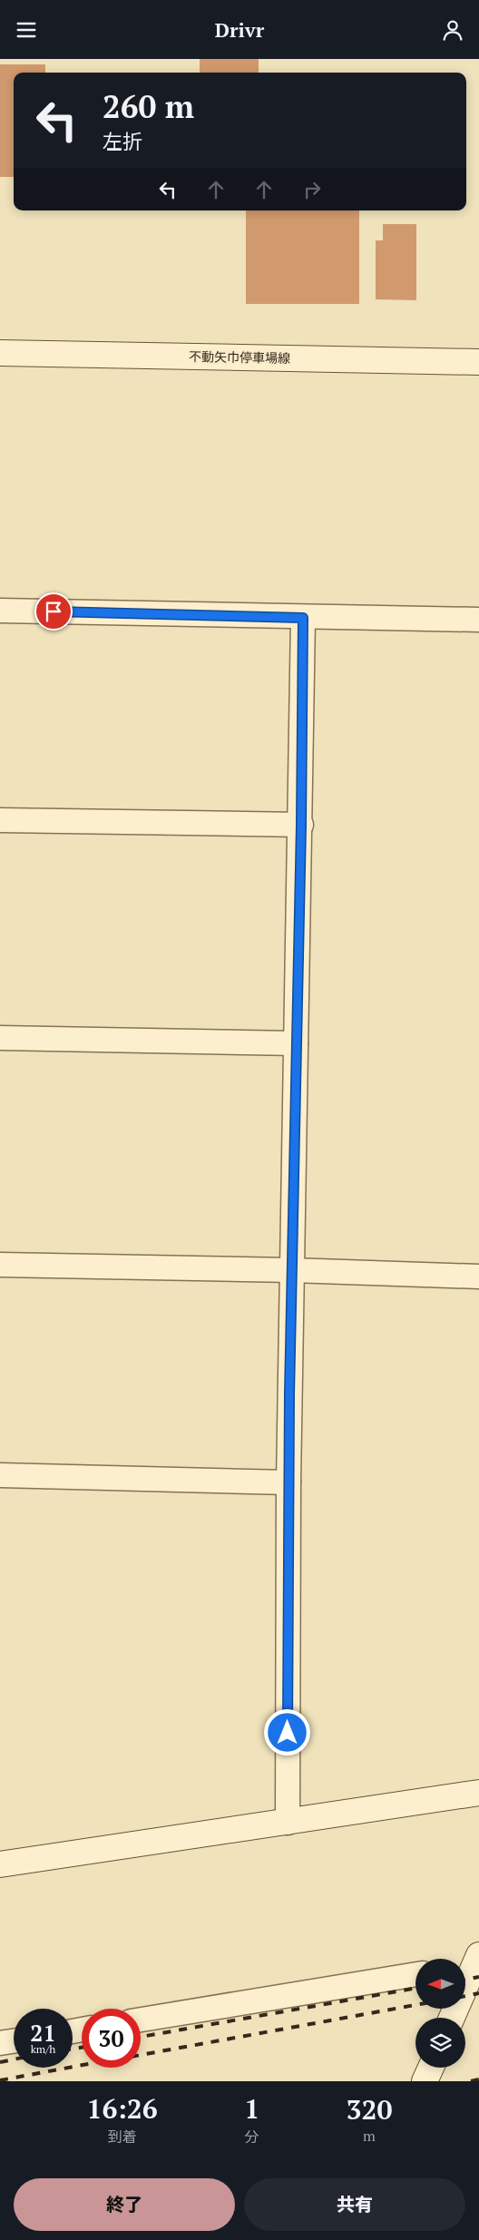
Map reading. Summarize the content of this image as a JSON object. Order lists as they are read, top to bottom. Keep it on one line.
{"streets":{"street":["不動矢巾停車場線"]},"north":"left","page":{"header":"Drivr","turn":["260 m","左折"],"speed":"21 km/h","limit":"30","eta":["16:26","到着","1","分","320","m"],"buttons":["終了","共有"]}}
